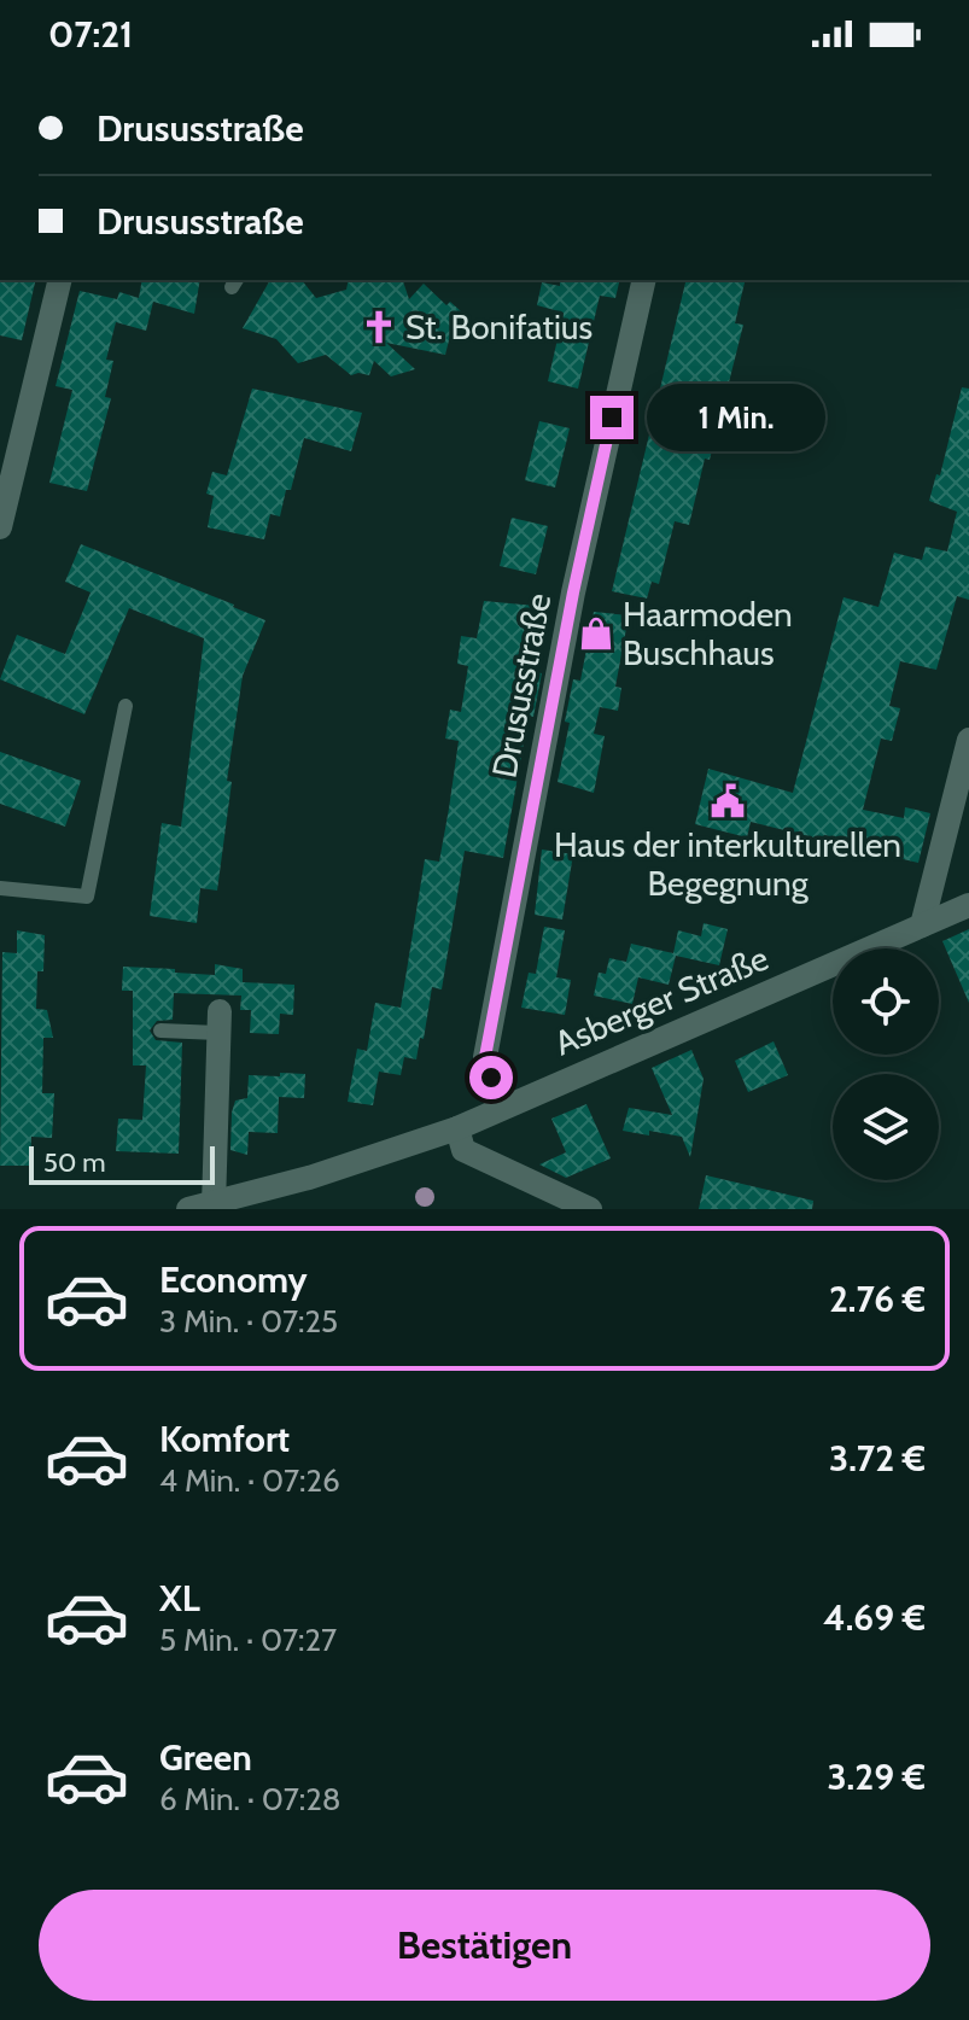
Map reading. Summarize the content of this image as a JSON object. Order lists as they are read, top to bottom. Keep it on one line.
{"streets":{"street":["Drususstraße","Asberger Straße"]},"crossings":[["Drususstraße","Asberger Straße"]],"places":{"church":["St. Bonifatius"],"shop":["Haarmoden Buschhaus"],"public building":["Haus der interkulturellen Begegnung"]},"scale_bar":"50 m","page":{"status":"07:21","banner":["Drususstraße","Drususstraße"],"bubble":"1 Min.","scale":"50 m","list":[{"name":"Economy","note":"3 Min. · 07:25","value":"2.76 €"},{"name":"Komfort","note":"4 Min. · 07:26","value":"3.72 €"},{"name":"XL","note":"5 Min. · 07:27","value":"4.69 €"},{"name":"Green","note":"6 Min. · 07:28","value":"3.29 €"}],"buttons":"Bestätigen"}}
